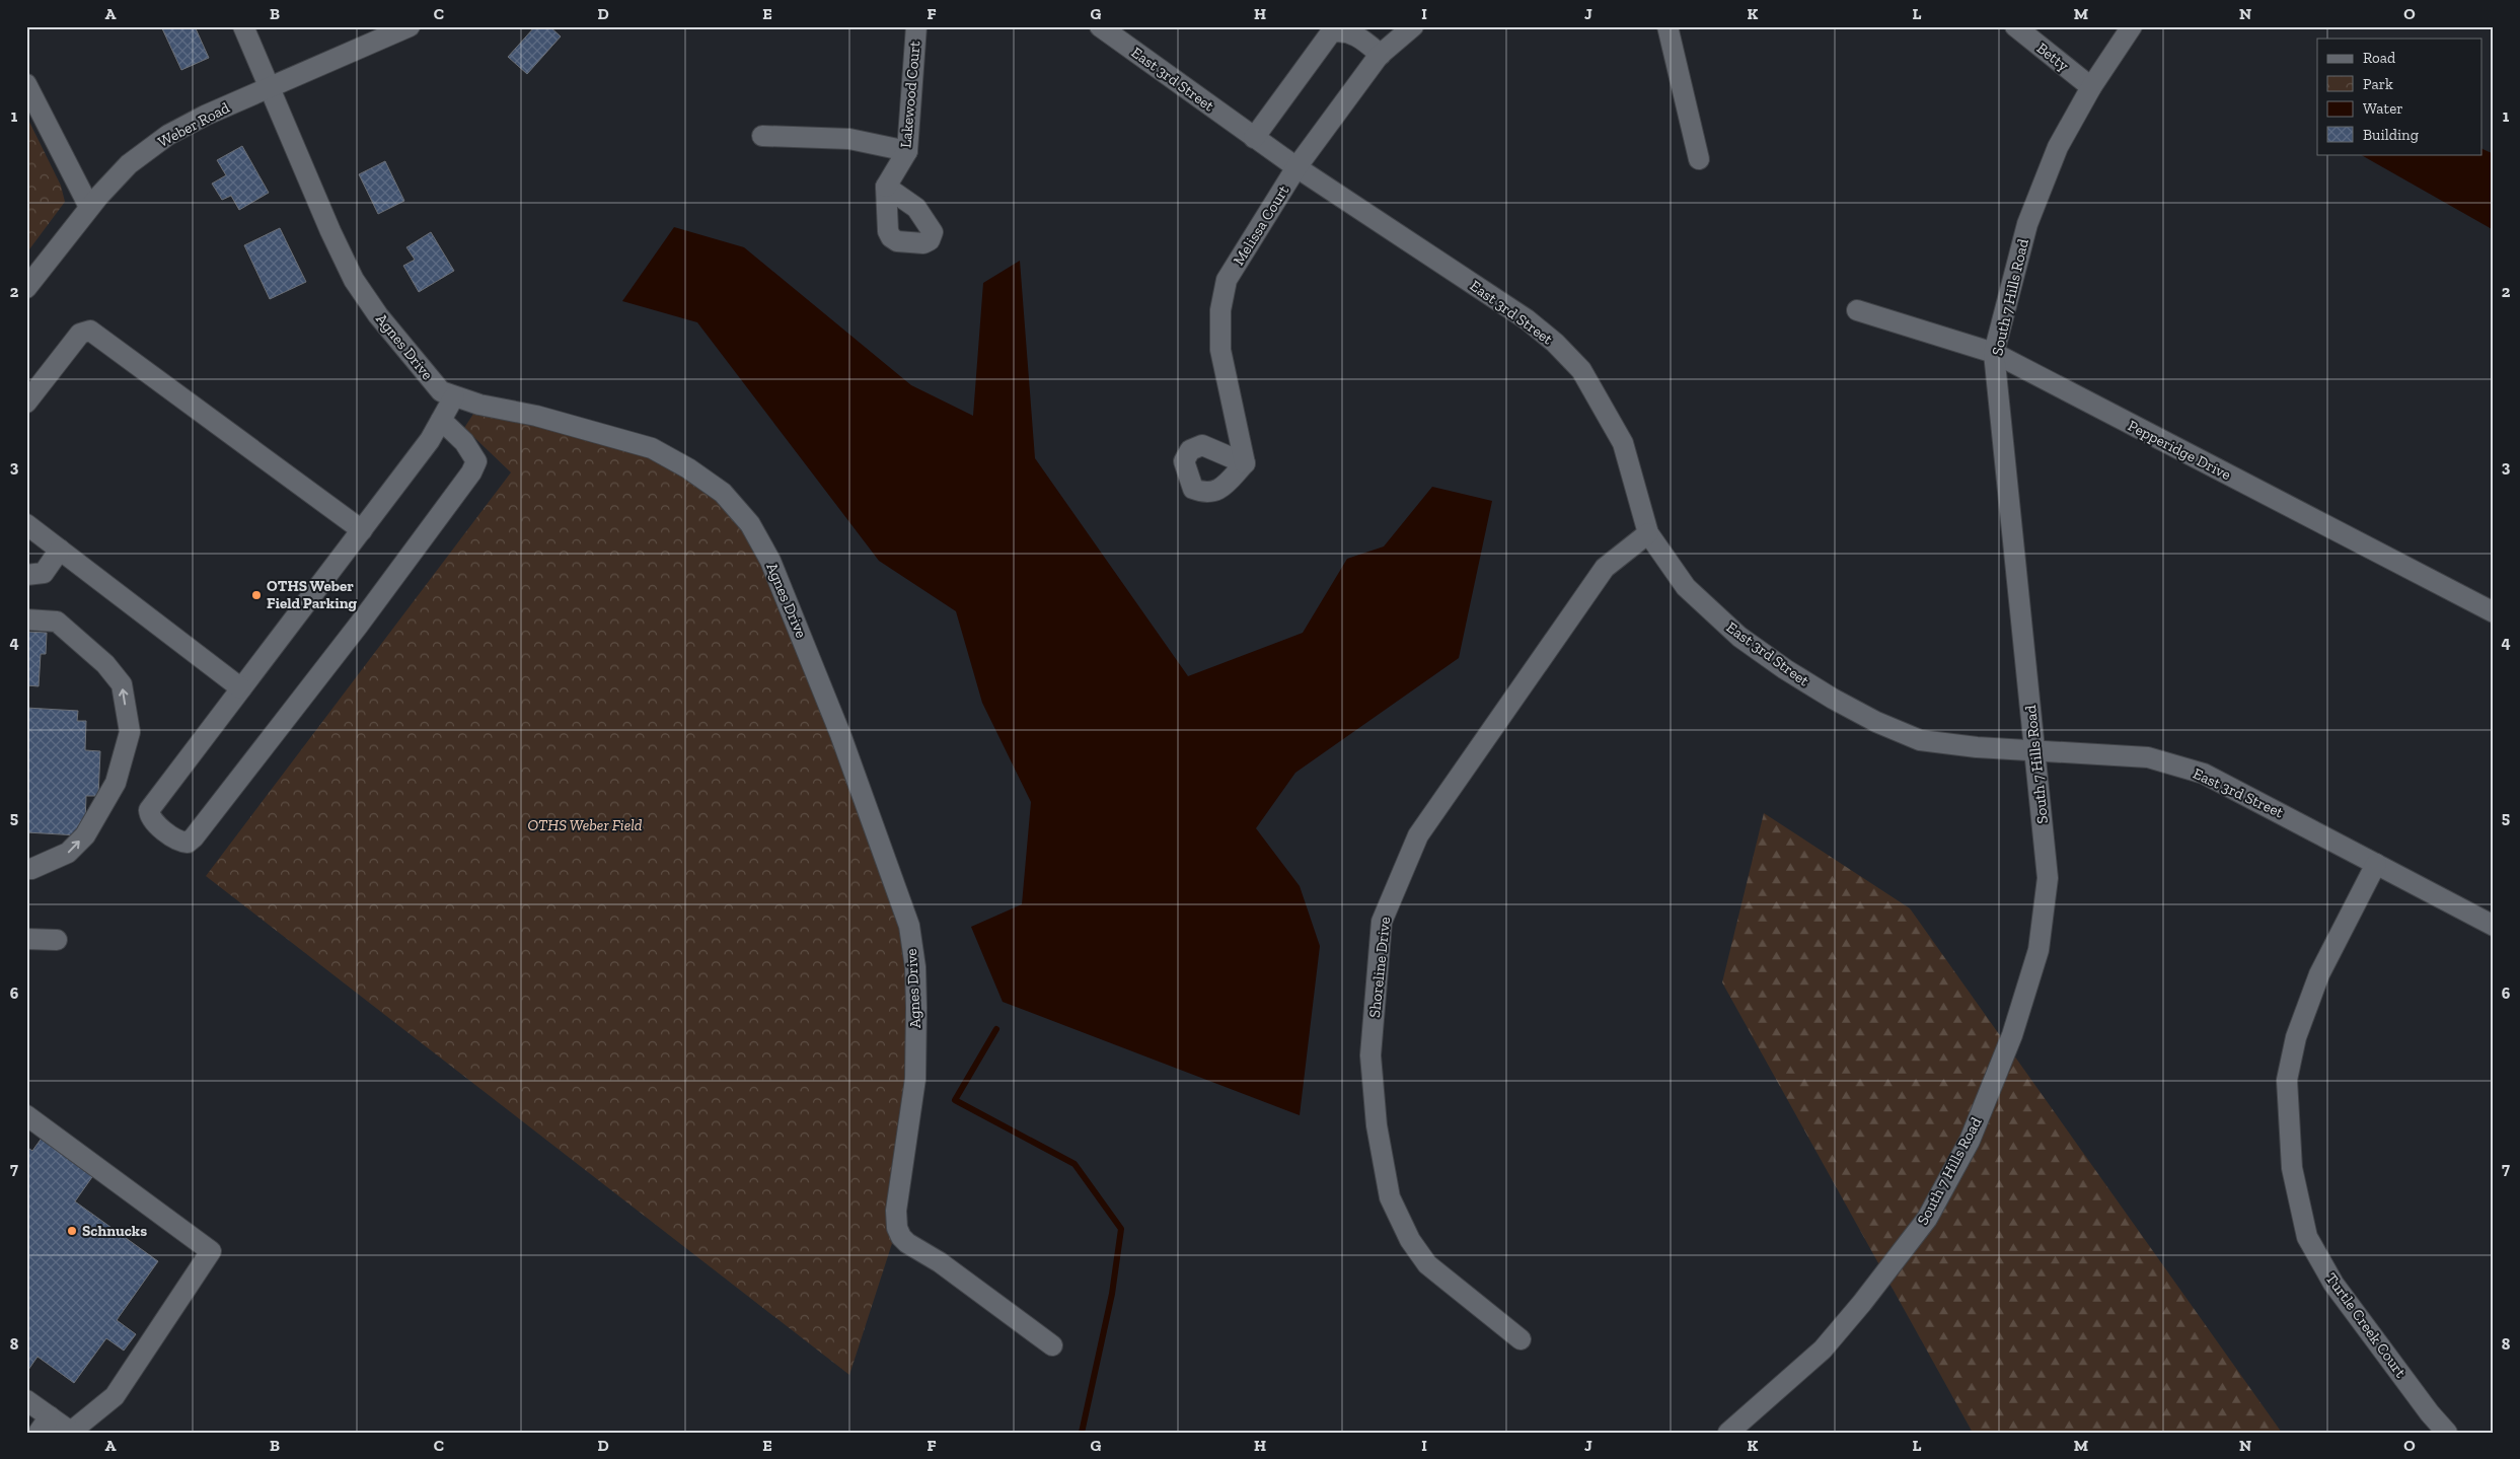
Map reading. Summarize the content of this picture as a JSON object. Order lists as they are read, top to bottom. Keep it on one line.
{"streets":{"street":["Betty","East 3rd Street","Lakewood Court","Weber Road","Melissa Court","South 7 Hills Road","Agnes Drive","Pepperidge Drive","Shoreline Drive","Turtle Creek Court"]},"crossings":[["Betty","South 7 Hills Road"],["East 3rd Street","Melissa Court"],["East 3rd Street","South 7 Hills Road"],["East 3rd Street","Shoreline Drive"],["East 3rd Street","Turtle Creek Court"],["Weber Road","Agnes Drive"],["South 7 Hills Road","Pepperidge Drive"]],"parks":["OTHS Weber Field"],"places":["OTHS Weber Field Parking","Schnucks"],"legend":["Road","Park","Water","Building"],"grid":{"columns":["A","B","C","D","E","F","G","H","I","J","K","L","M","N","O"],"rows":["1","2","3","4","5","6","7","8"]}}
